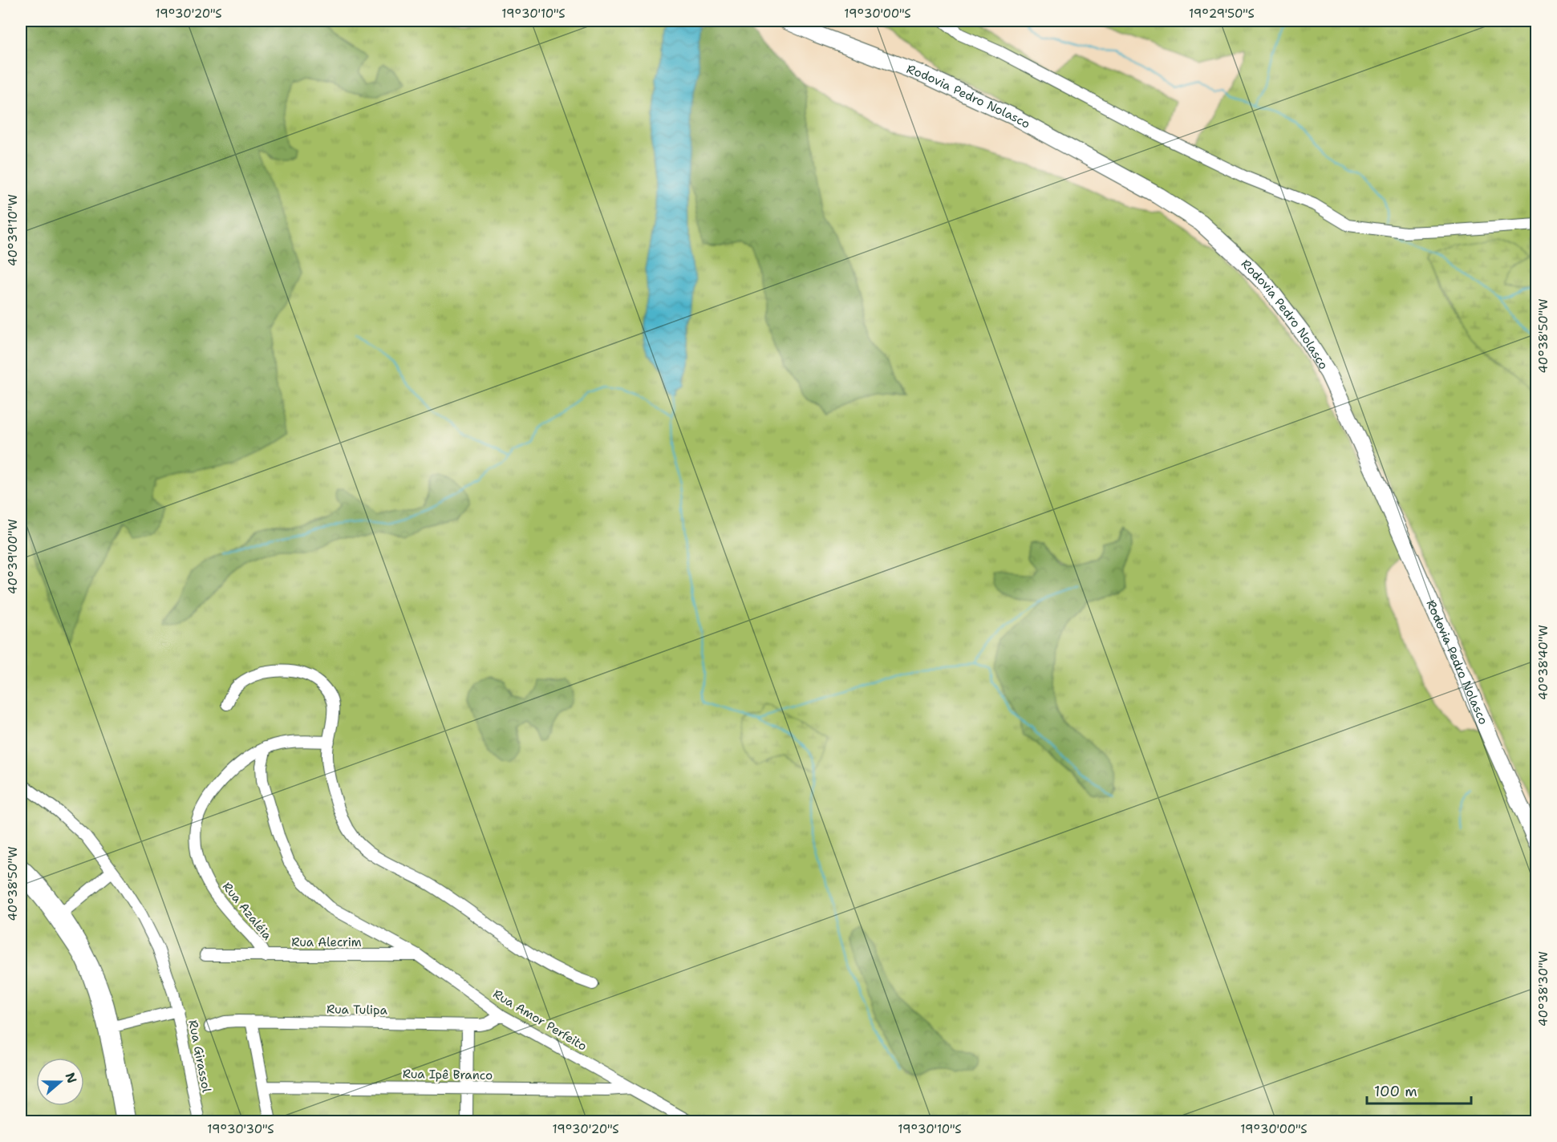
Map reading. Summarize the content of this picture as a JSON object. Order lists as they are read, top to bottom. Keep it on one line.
{"streets":{"highway":["Rodovia Pedro Nolasco"],"street":["Rua Azaléia","Rua Alecrim","Rua Tulipa","Rua Amor Perfeito","Rua Girassol","Rua Ipê Branco"]},"crossings":[["Rua Azaléia","Rua Alecrim"],["Rua Azaléia","Rua Amor Perfeito"],["Rua Alecrim","Rua Amor Perfeito"],["Rua Tulipa","Rua Amor Perfeito"],["Rua Amor Perfeito","Rua Ipê Branco"]],"scale_bar":"100 m","north":"right","coordinates":["19°30'20\"S","19°30'10\"S","19°30'00\"S","19°29'50\"S","40°39'10\"W","40°38'50\"W","40°39'00\"W","40°38'40\"W","40°38'30\"W","19°30'30\"S"]}
